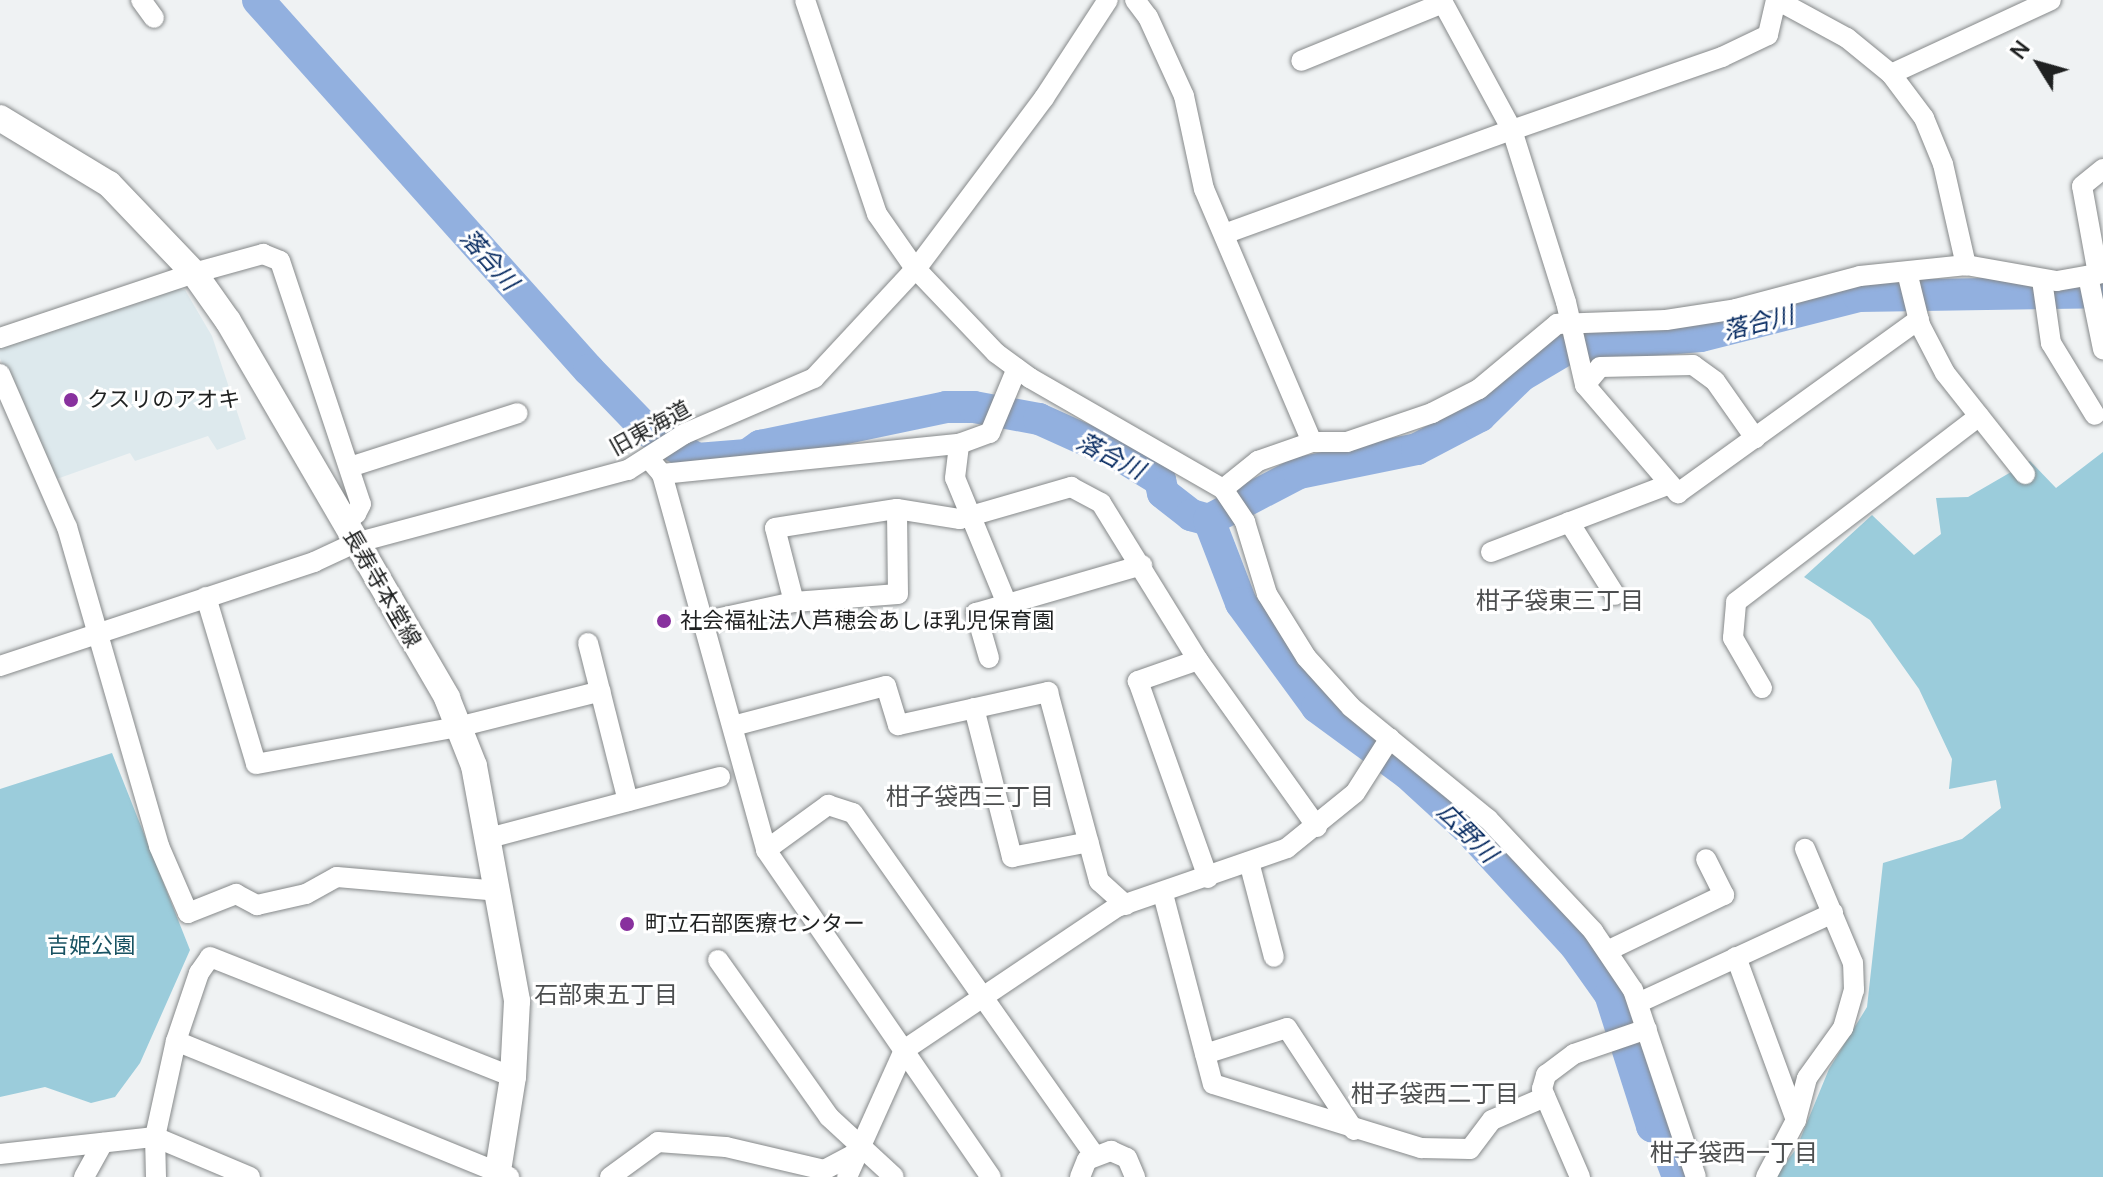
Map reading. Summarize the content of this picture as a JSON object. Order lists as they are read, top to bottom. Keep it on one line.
{"streets":{"main road":["長寿寺本堂線"],"street":["旧東海道"]},"crossings":[["旧東海道","長寿寺本堂線"]],"districts":["柑子袋東三丁目","柑子袋西三丁目","石部東五丁目","柑子袋西二丁目","柑子袋西一丁目"],"water":["落合川","広野川"],"parks":["吉姫公園"],"places":["クスリのアオキ","社会福祉法人芦穂会あしほ乳児保育園","町立石部医療センター"],"north":"top left"}
